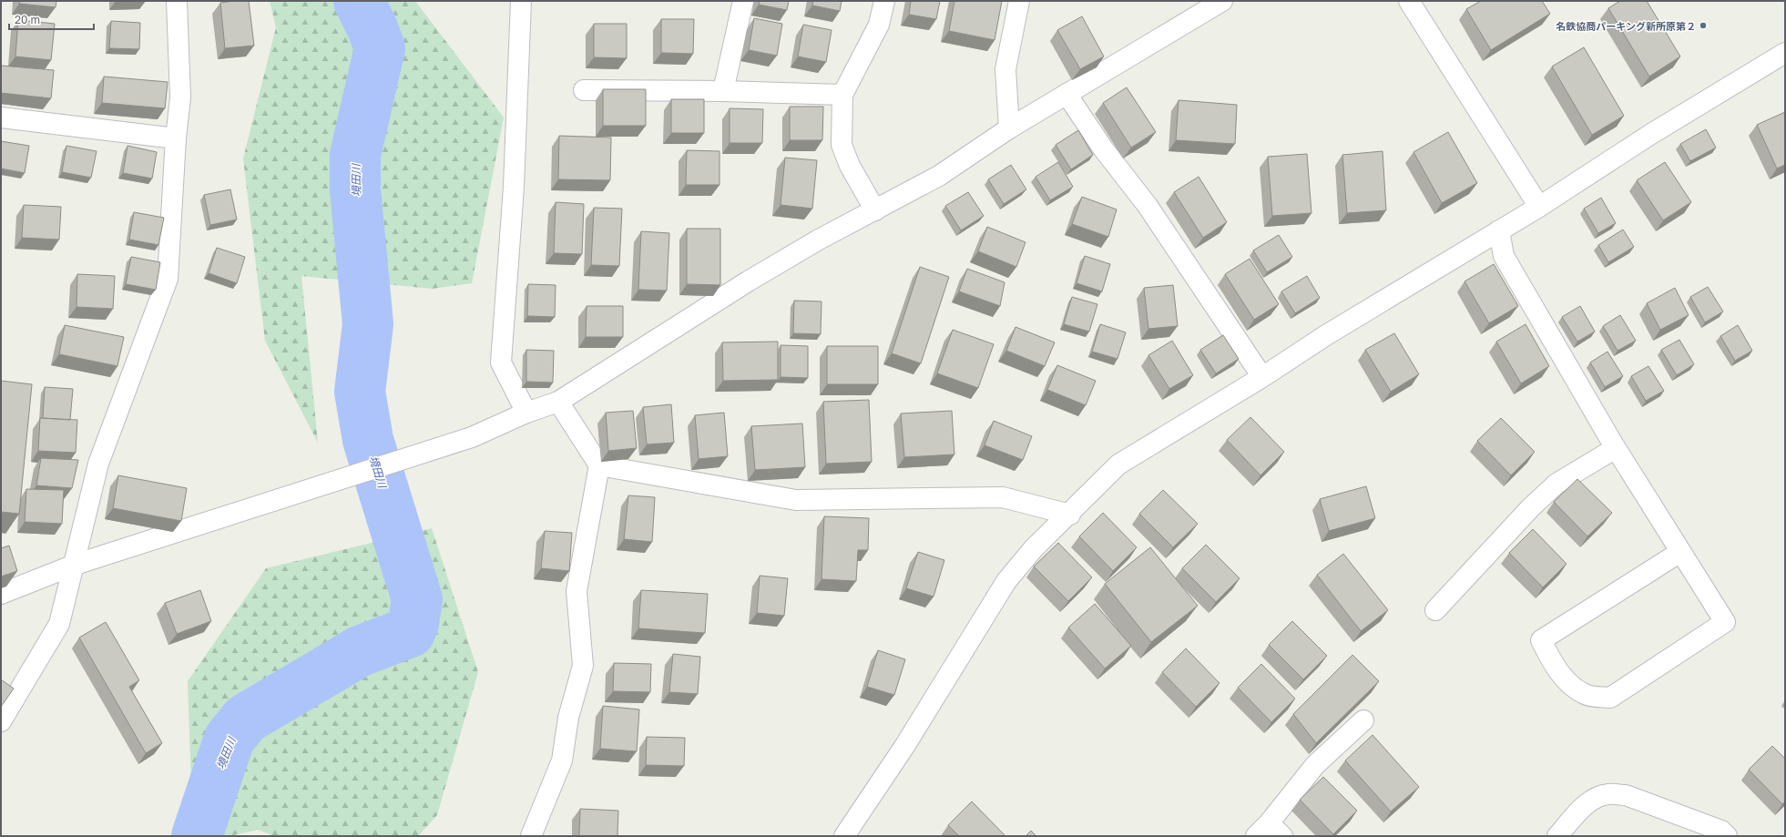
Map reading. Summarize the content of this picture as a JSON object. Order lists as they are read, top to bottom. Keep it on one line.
{"water":["境田川"],"places":["名鉄協商パーキング新所原第２"],"scale_bar":"20 m"}
